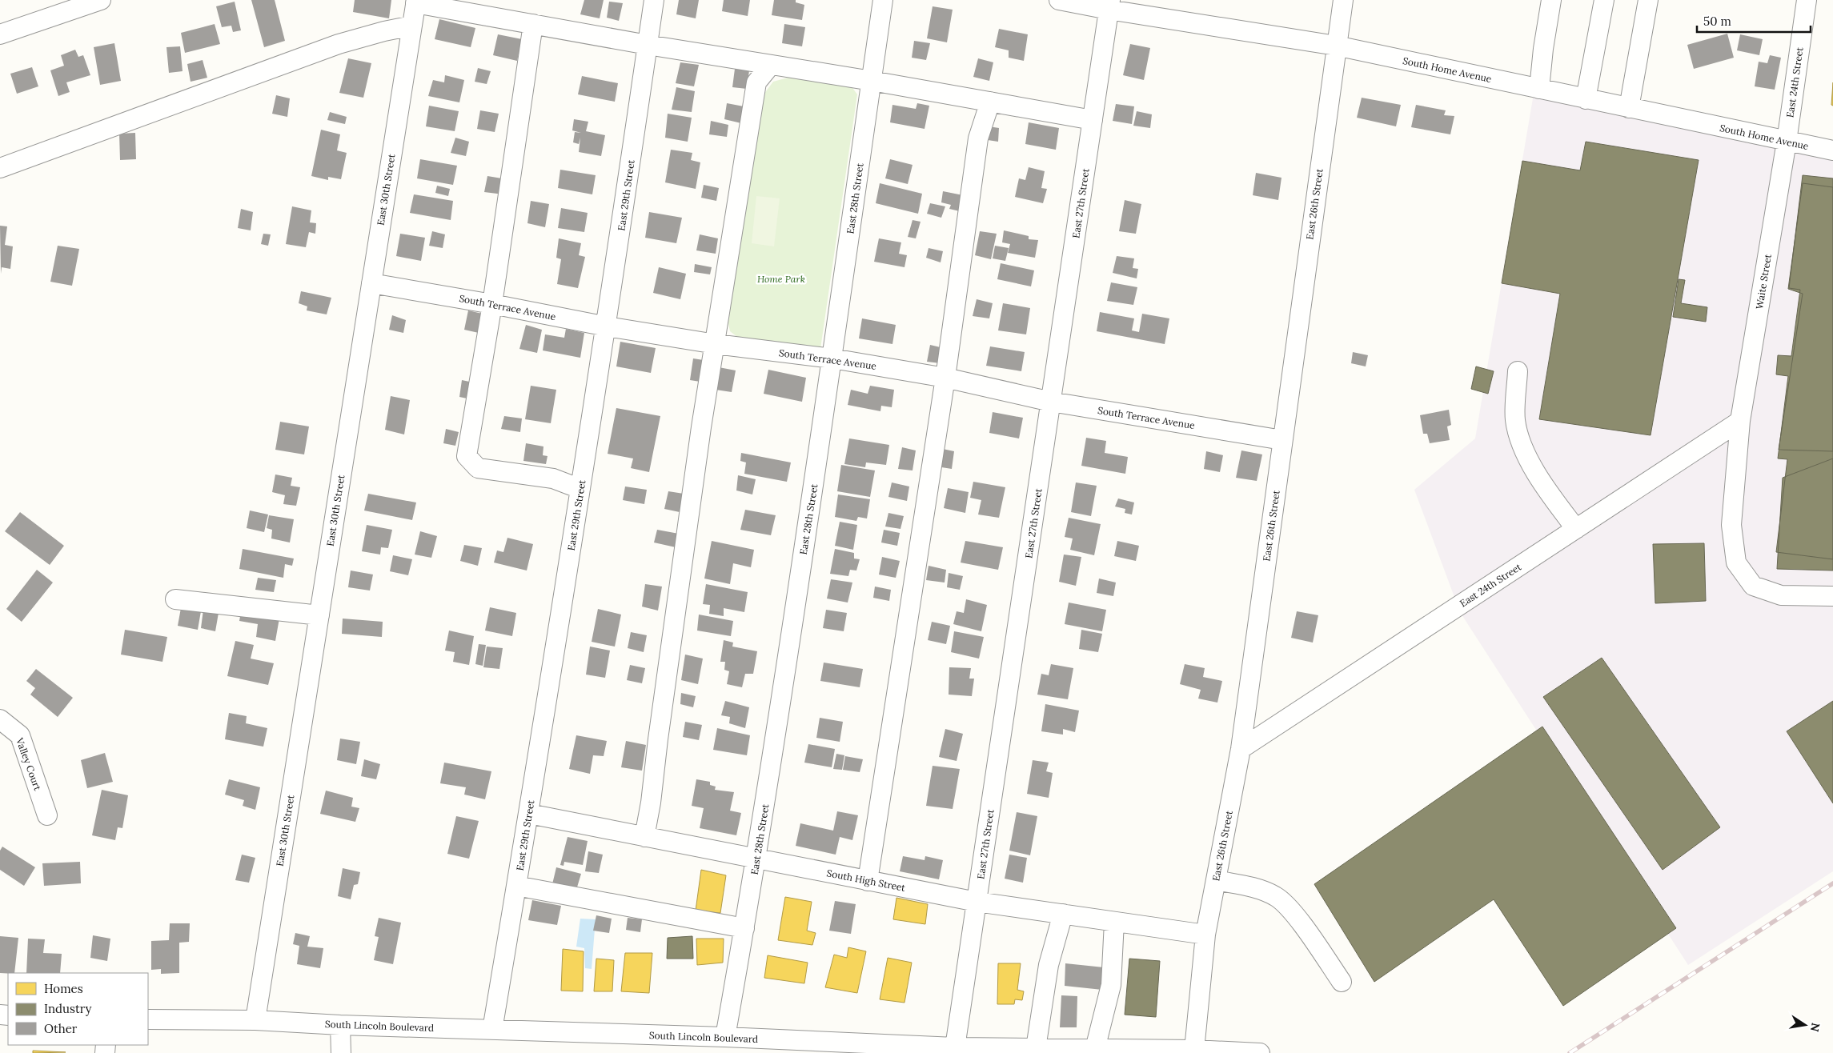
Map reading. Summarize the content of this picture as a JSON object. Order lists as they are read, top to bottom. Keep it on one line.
{"streets":{"street":["South Home Avenue","East 24th Street","East 30th Street","East 29th Street","East 28th Street","East 27th Street","East 26th Street","Waite Street","South Terrace Avenue","Valley Court","South High Street","South Lincoln Boulevard"]},"crossings":[["South Home Avenue","East 24th Street"],["South Home Avenue","East 27th Street"],["South Home Avenue","East 26th Street"],["South Home Avenue","Waite Street"],["East 24th Street","East 26th Street"],["East 24th Street","Waite Street"],["East 30th Street","South Terrace Avenue"],["East 30th Street","South Lincoln Boulevard"],["East 29th Street","South Terrace Avenue"],["East 29th Street","South High Street"],["East 29th Street","South Lincoln Boulevard"],["East 28th Street","South Terrace Avenue"],["East 28th Street","South High Street"],["East 28th Street","South Lincoln Boulevard"],["East 27th Street","South Terrace Avenue"],["East 27th Street","South High Street"],["East 27th Street","South Lincoln Boulevard"],["East 26th Street","South Terrace Avenue"],["East 26th Street","South High Street"],["East 26th Street","South Lincoln Boulevard"]],"parks":["Home Park"],"legend":["Homes","Industry","Other"],"scale_bar":"50 m","north":"right"}
